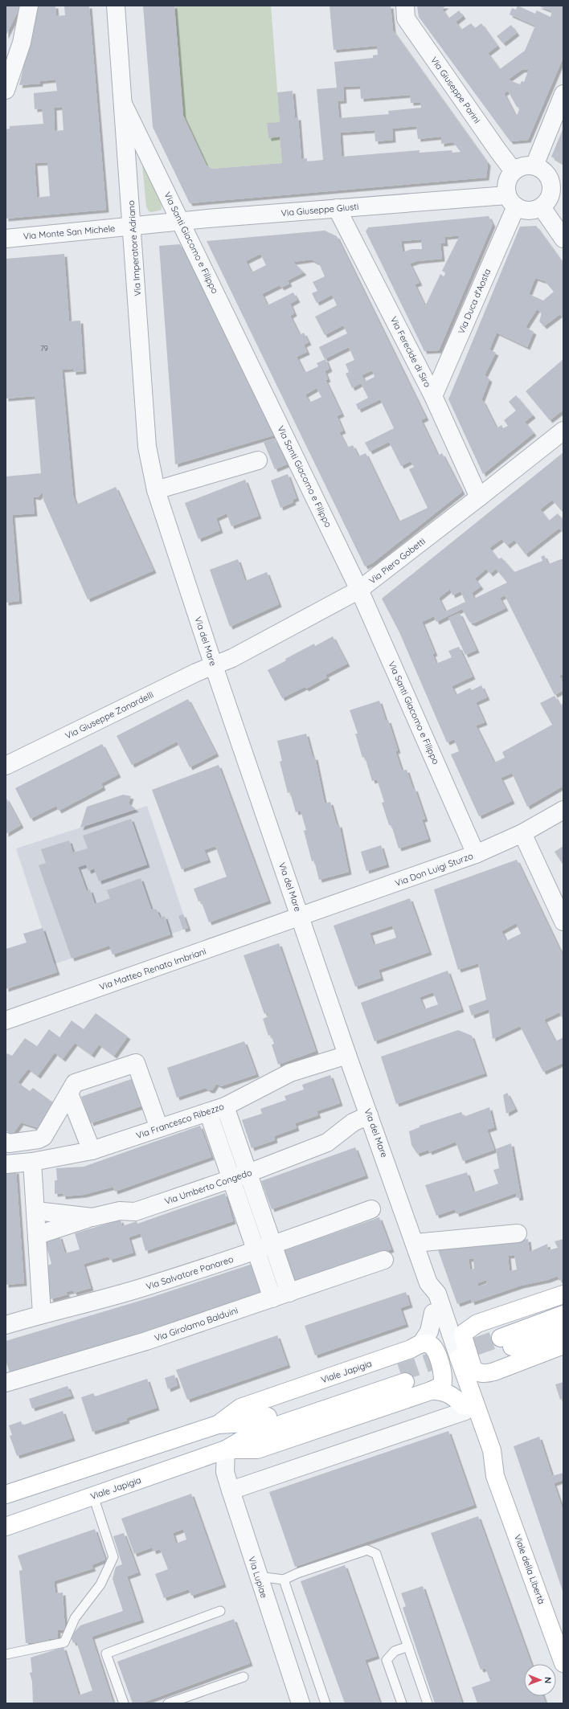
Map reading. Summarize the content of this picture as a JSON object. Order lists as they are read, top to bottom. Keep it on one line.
{"streets":{"main road":["Viale Japigia","Viale della Libertà"],"street":["Via Giuseppe Parini","Via Giuseppe Giusti","Via Monte San Michele","Via Santi Giacomo e Filippo","Via Imperatore Adriano","Via Duca d'Aosta","Via Ferecide di Siro","Via Piero Gobetti","Via del Mare","Via Giuseppe Zanardelli","Via Don Luigi Sturzo","Via Matteo Renato Imbriani","Via Francesco Ribezzo","Via Umberto Congedo","Via Salvatore Panareo","Via Girolamo Balduini","Via Lupiae"]},"crossings":[["Via Giuseppe Parini","Via Giuseppe Giusti"],["Via Giuseppe Parini","Via Duca d'Aosta"],["Via Giuseppe Giusti","Via Monte San Michele"],["Via Giuseppe Giusti","Via Santi Giacomo e Filippo"],["Via Giuseppe Giusti","Via Imperatore Adriano"],["Via Giuseppe Giusti","Via Duca d'Aosta"],["Via Giuseppe Giusti","Via Ferecide di Siro"],["Via Monte San Michele","Via Imperatore Adriano"],["Via Santi Giacomo e Filippo","Via Imperatore Adriano"],["Via Santi Giacomo e Filippo","Via Piero Gobetti"],["Via Santi Giacomo e Filippo","Via Don Luigi Sturzo"],["Via Imperatore Adriano","Via del Mare"],["Via Duca d'Aosta","Via Ferecide di Siro"],["Via Ferecide di Siro","Via Piero Gobetti"],["Via Piero Gobetti","Via del Mare"],["Via Piero Gobetti","Via Giuseppe Zanardelli"],["Via del Mare","Via Giuseppe Zanardelli"],["Via del Mare","Via Don Luigi Sturzo"],["Via del Mare","Via Matteo Renato Imbriani"],["Via del Mare","Via Francesco Ribezzo"],["Via del Mare","Via Umberto Congedo"],["Via del Mare","Viale della Libertà"],["Via Don Luigi Sturzo","Via Matteo Renato Imbriani"],["Viale Japigia","Via Lupiae"]],"house_numbers":["79"],"north":"right"}
